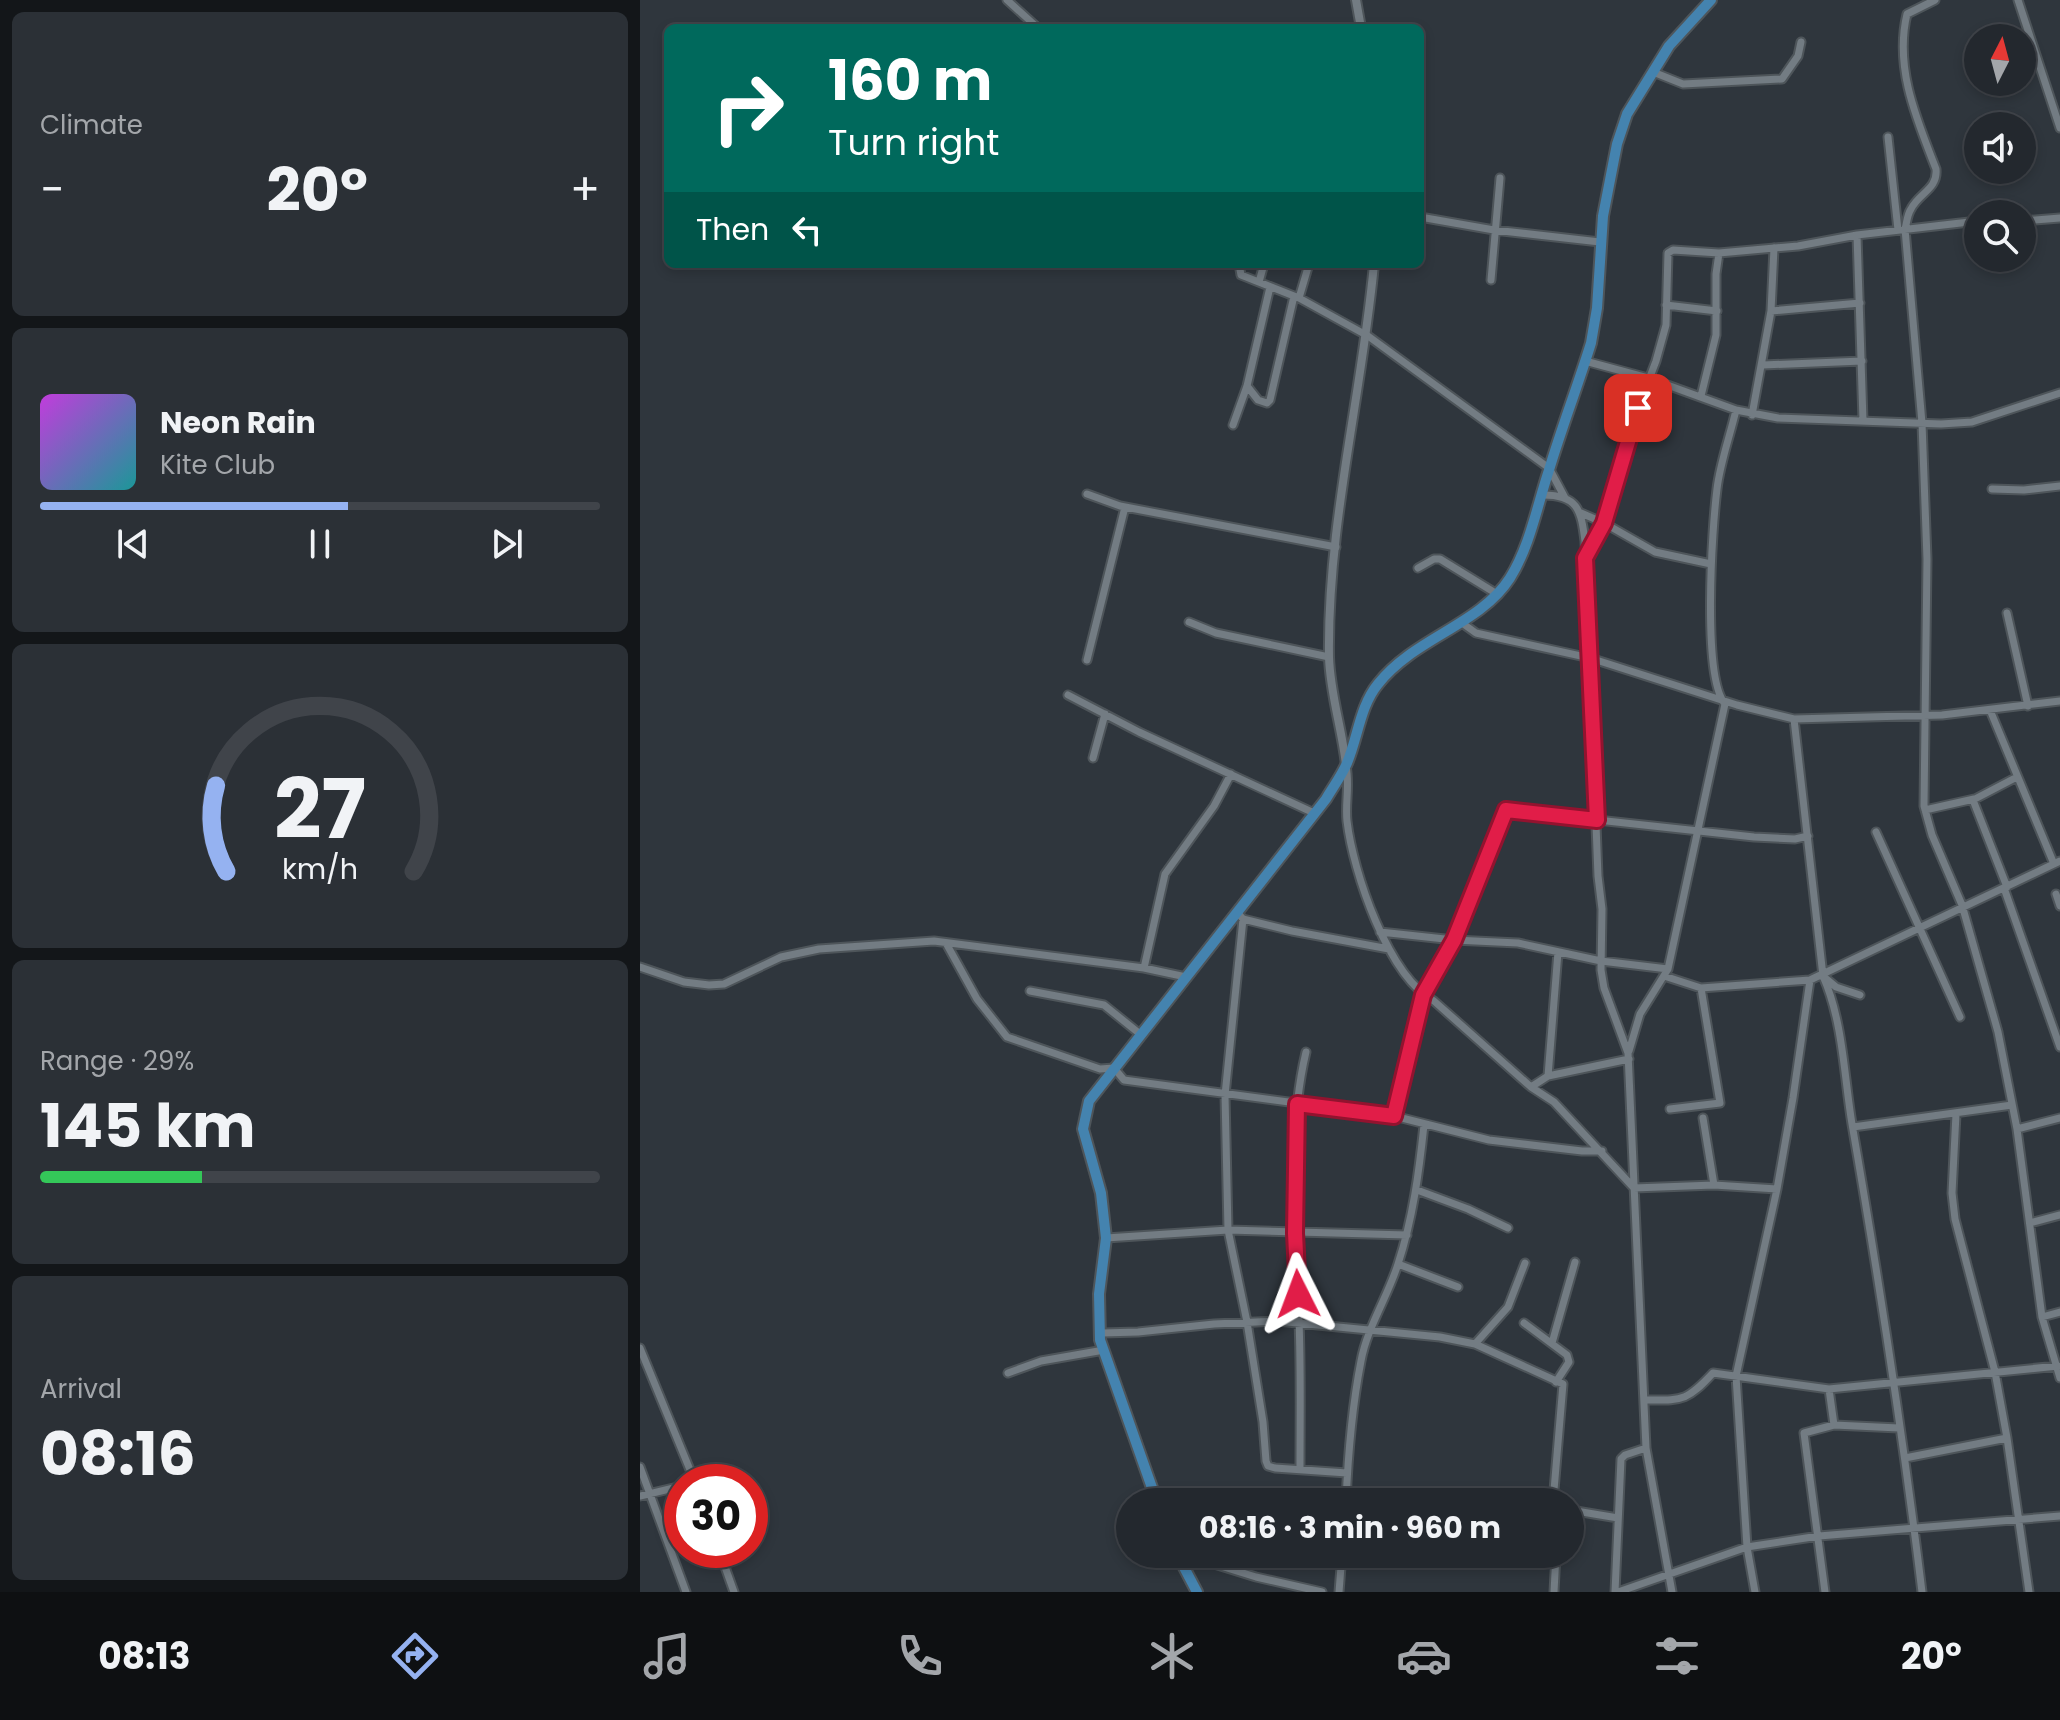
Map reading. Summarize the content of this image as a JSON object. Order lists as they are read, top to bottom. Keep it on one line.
{"north":"top","page":{"tile":["Climate",["Range · 29%","145 km"],["Arrival","08:16"]],"turn":["160 m","Turn right"],"heat":["−","20°","+"],"then":"Then","song":["Neon Rain","Kite Club"],"limit":"30","trip":"08:16 · 3 min · 960 m","tabs":["08:13","20°"],"gauge":["27","km/h"]}}
